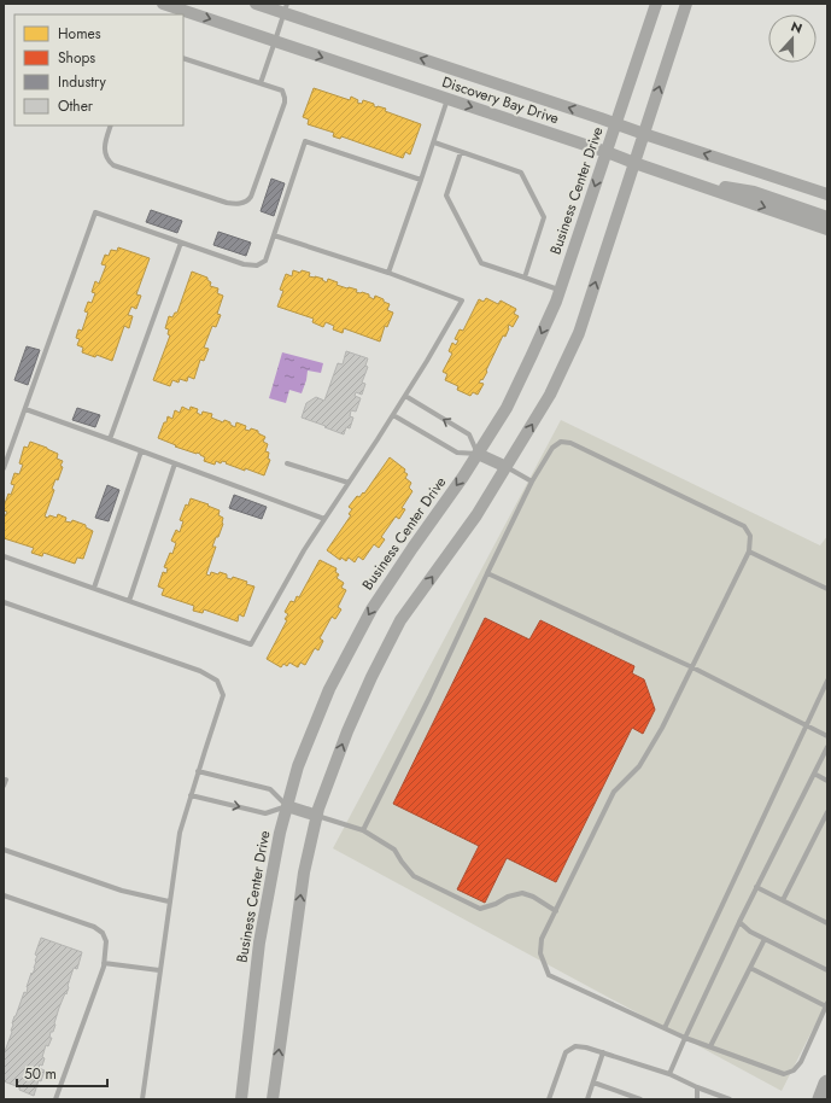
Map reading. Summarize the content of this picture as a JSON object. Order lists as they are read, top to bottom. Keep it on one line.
{"streets":{"street":["Discovery Bay Drive","Business Center Drive"]},"crossings":[["Discovery Bay Drive","Business Center Drive"]],"legend":["Homes","Shops","Industry","Other"],"scale_bar":"50 m","north":"top"}
